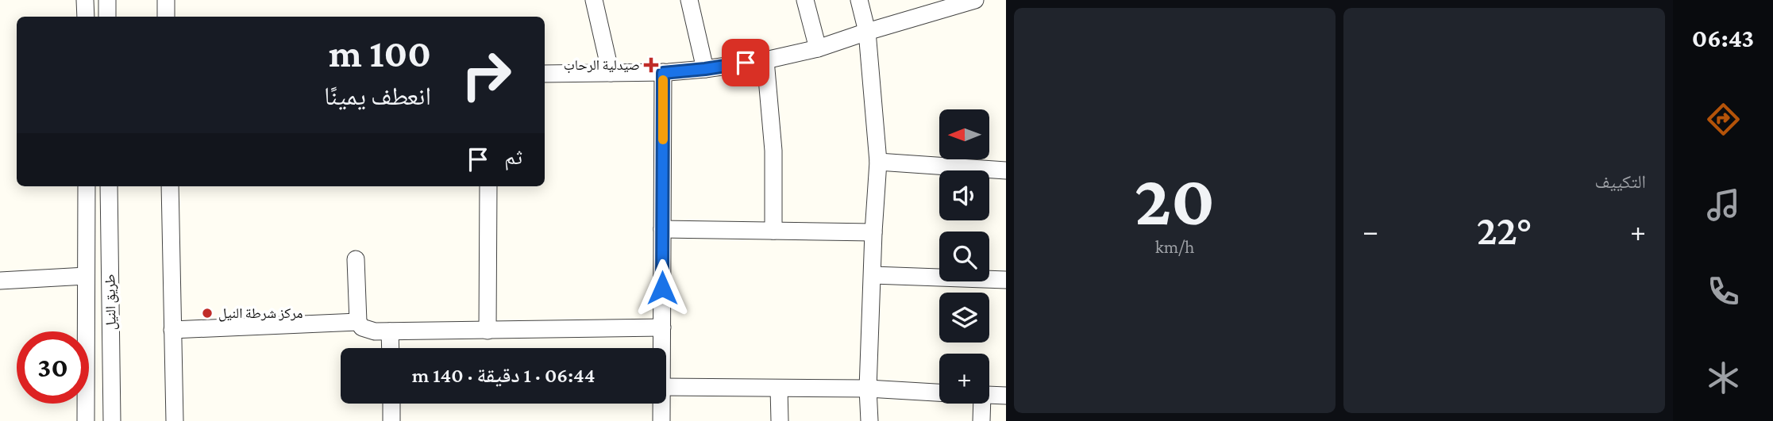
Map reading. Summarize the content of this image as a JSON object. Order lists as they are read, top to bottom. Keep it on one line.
{"streets":{"street":["طريق النيل"]},"places":{"health":["صيدلية الرحاب"],"other":["مركز شرطة النيل"]},"north":"left","page":{"tabs":"06:43","tile":["التكييف",["20","km/h"]],"turn":["100 m","انعطف يمينًا"],"map_buttons":"+","then":"ثم","heat":["−","22°","+"],"limit":"30","trip":"06:44 · 1 دقيقة · 140 m"}}
